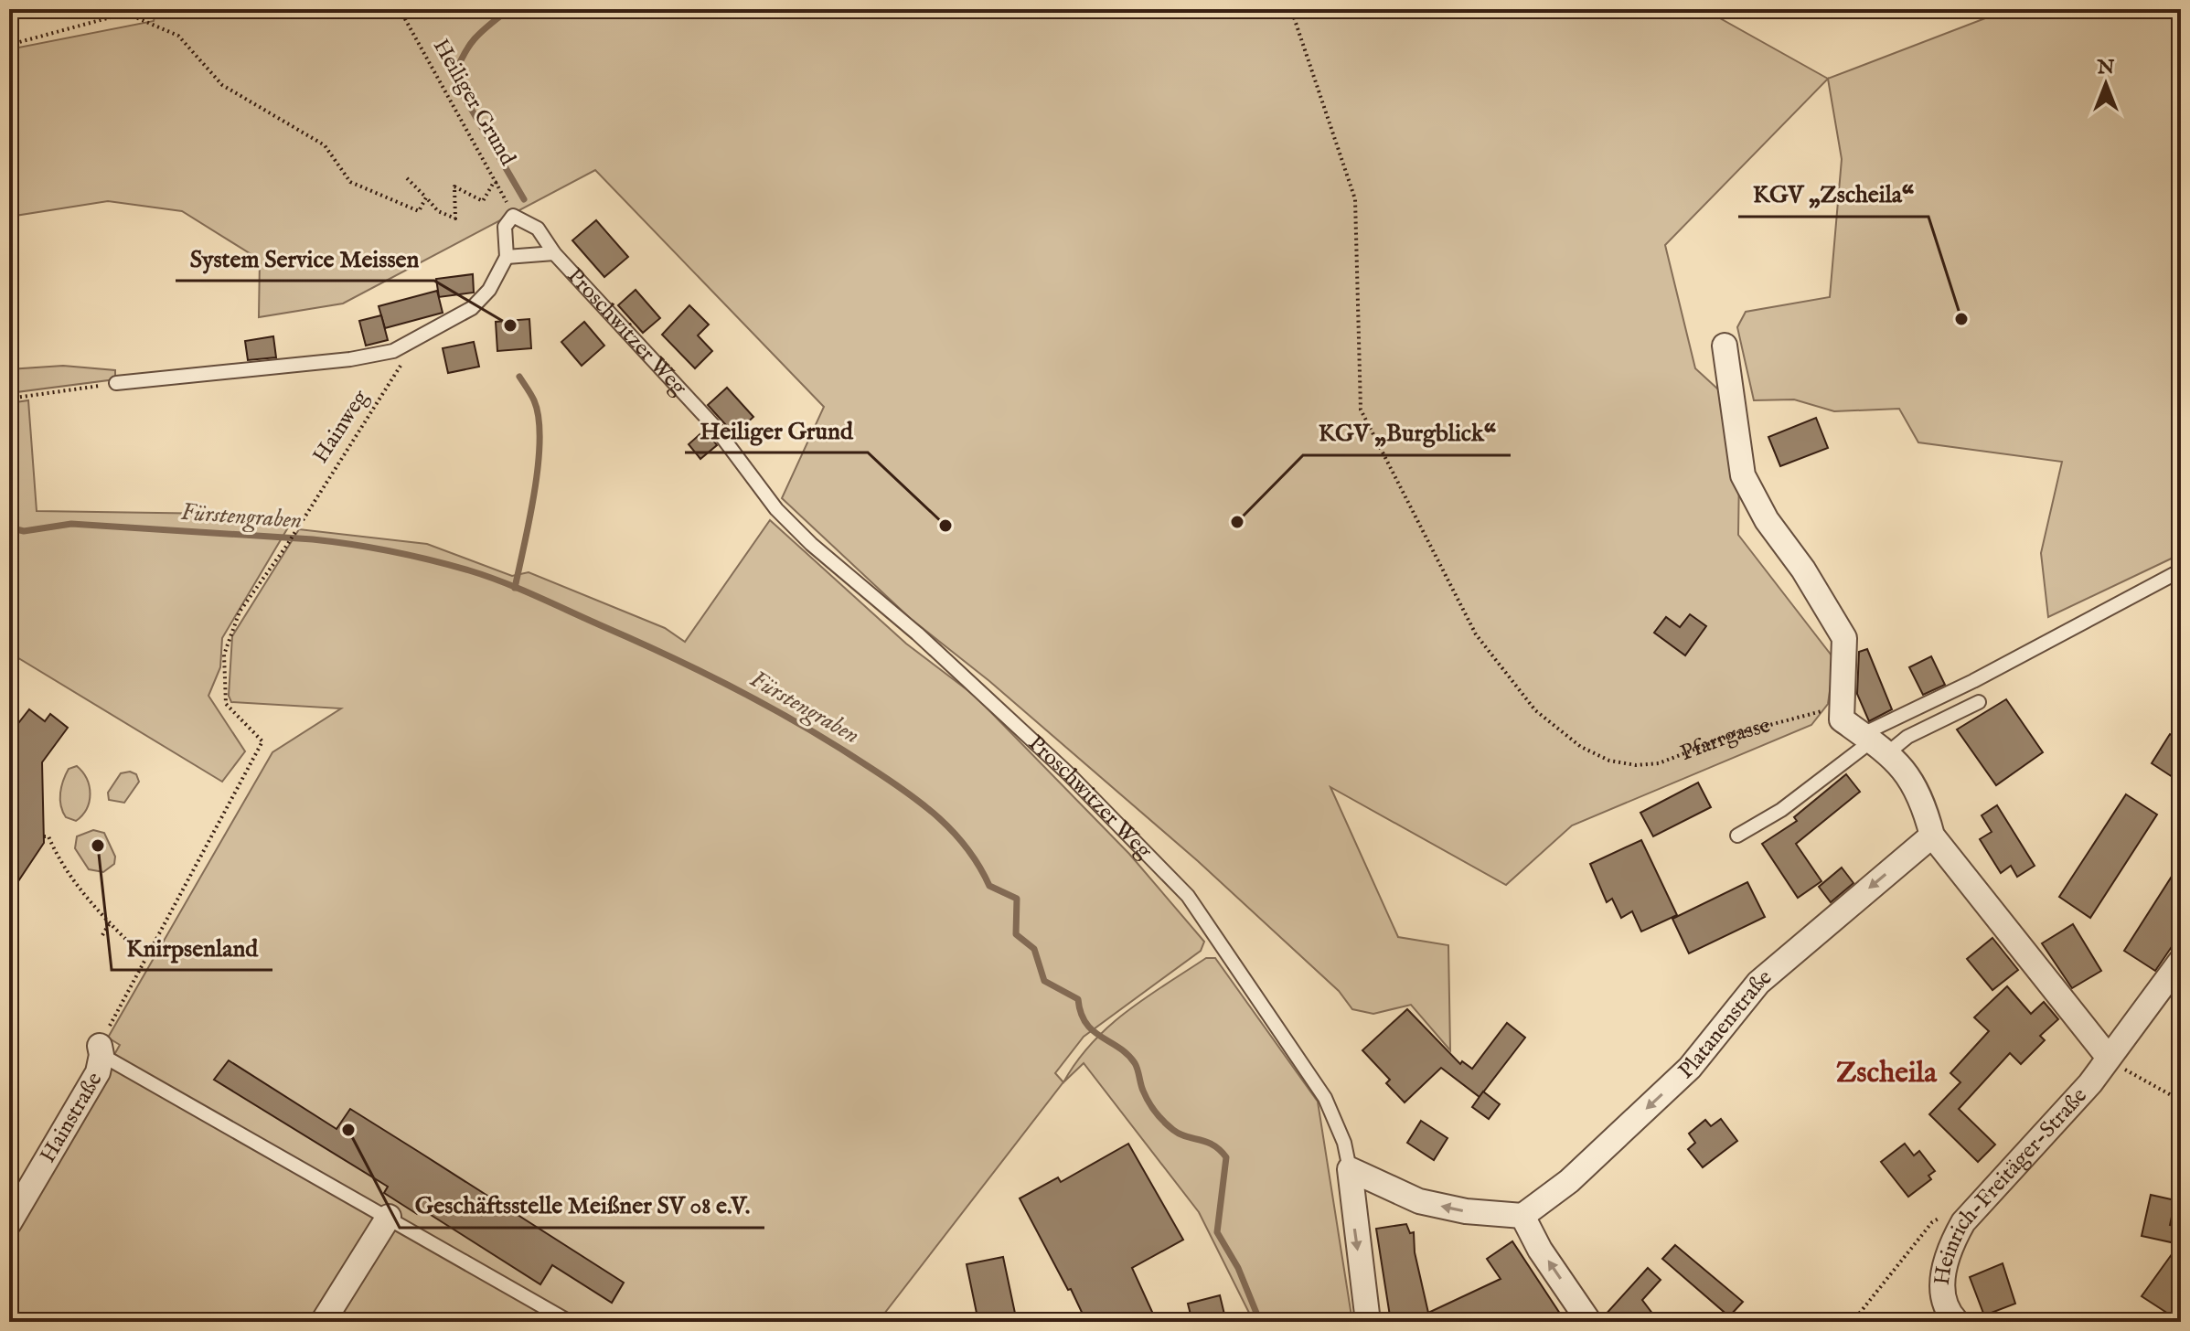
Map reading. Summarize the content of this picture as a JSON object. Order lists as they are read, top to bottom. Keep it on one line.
{"streets":{"street":["Platanenstraße","Hainstraße","Heinrich-Freitäger-Straße"],"lane":["Proschwitzer Weg"],"path":["Heiliger Grund","Hainweg","Pfarrgasse"]},"crossings":[["Heiliger Grund","Proschwitzer Weg"]],"one_way":["Platanenstraße"],"districts":["Zscheila"],"water":["Fürstengraben"],"places":["KGV „Zscheila“","System Service Meissen","KGV „Burgblick“","Heiliger Grund","Knirpsenland","Geschäftsstelle Meißner SV 08 e.V."],"north":"top"}
